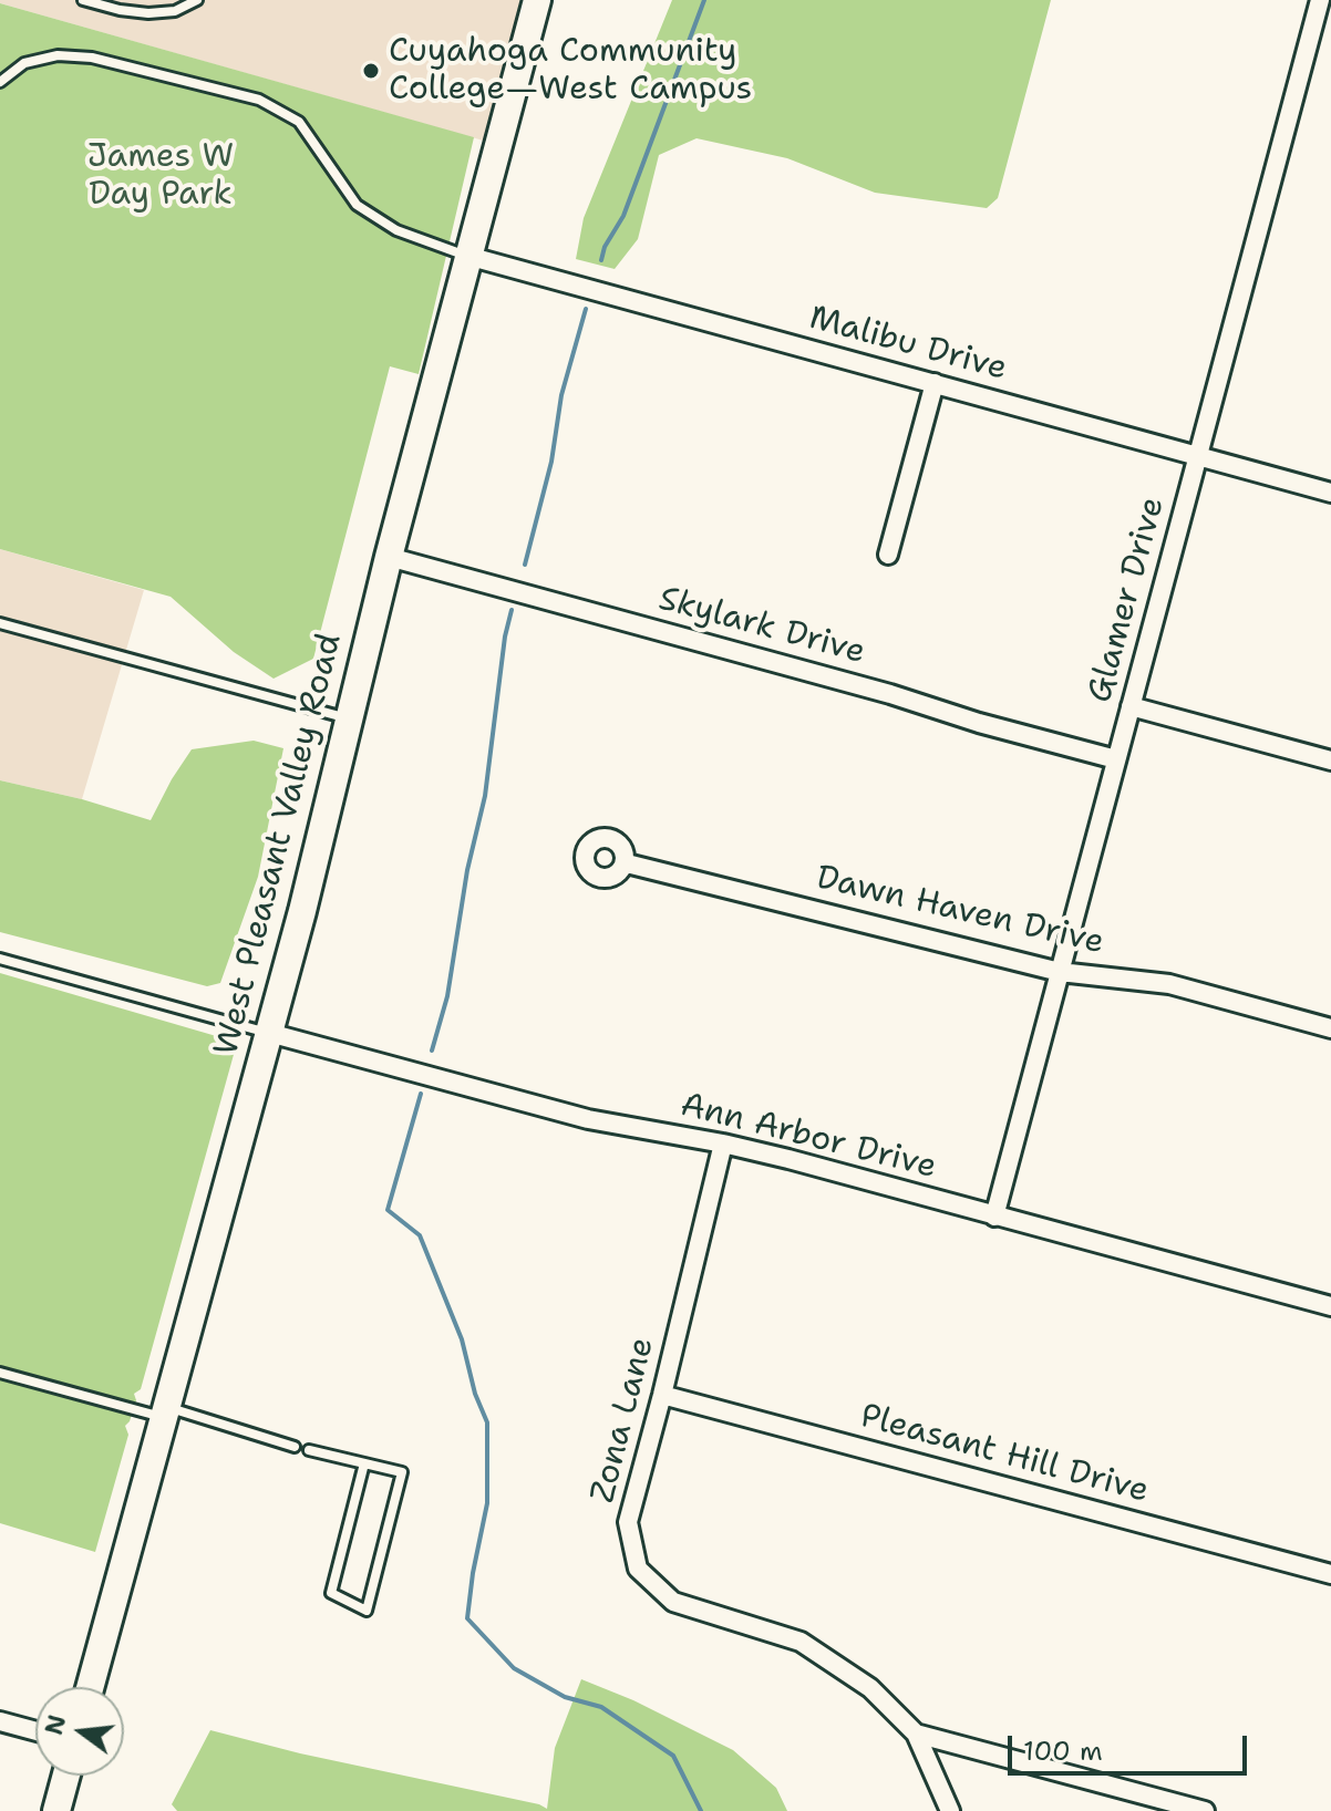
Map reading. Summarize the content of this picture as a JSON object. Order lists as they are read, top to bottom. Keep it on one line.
{"streets":{"main road":["West Pleasant Valley Road"],"street":["Malibu Drive","Glamer Drive","Skylark Drive","Dawn Haven Drive","Ann Arbor Drive","Zona Lane","Pleasant Hill Drive"]},"crossings":[["Malibu Drive","Glamer Drive"],["Malibu Drive","West Pleasant Valley Road"],["Glamer Drive","Skylark Drive"],["Glamer Drive","Dawn Haven Drive"],["Glamer Drive","Ann Arbor Drive"],["Skylark Drive","West Pleasant Valley Road"],["West Pleasant Valley Road","Ann Arbor Drive"],["Ann Arbor Drive","Zona Lane"],["Zona Lane","Pleasant Hill Drive"]],"parks":["James W Day Park"],"places":["Cuyahoga Community College—West Campus"],"scale_bar":"100 m","north":"left"}
